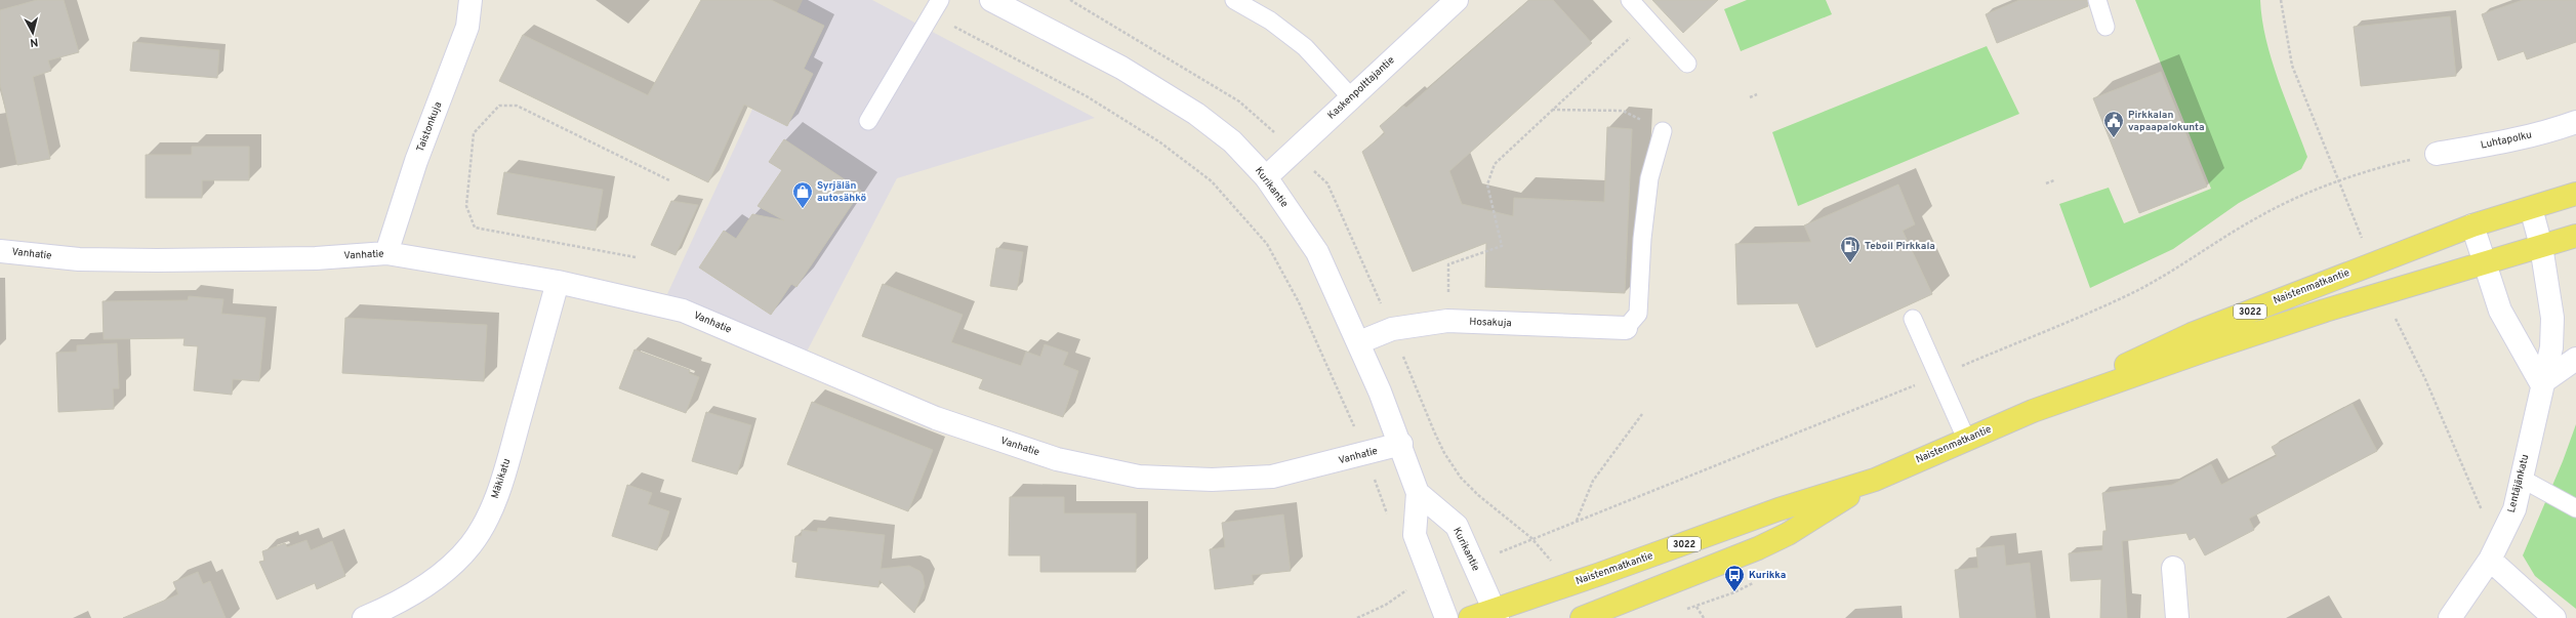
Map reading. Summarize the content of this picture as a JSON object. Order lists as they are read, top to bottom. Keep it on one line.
{"streets":{"main road":["Naistenmatkantie","3022"],"street":["Kaskenpolttajantie","Taistonkuja","Luhtapolku","Kurikantie","Vanhatie","Hosakuja","Mäkikatu","Lentäjänkatu"]},"crossings":[["Kaskenpolttajantie","Kurikantie"],["Taistonkuja","Vanhatie"],["Kurikantie","Vanhatie"],["Kurikantie","Naistenmatkantie"],["Kurikantie","Hosakuja"],["Vanhatie","Mäkikatu"],["Naistenmatkantie","Lentäjänkatu"]],"places":{"public building":["Pirkkalan vapaapalokunta"],"shop":["Syrjälän autosähkö"],"fuel station":["Teboil Pirkkala"],"bus stop":["Kurikka"]},"north":"bottom"}
